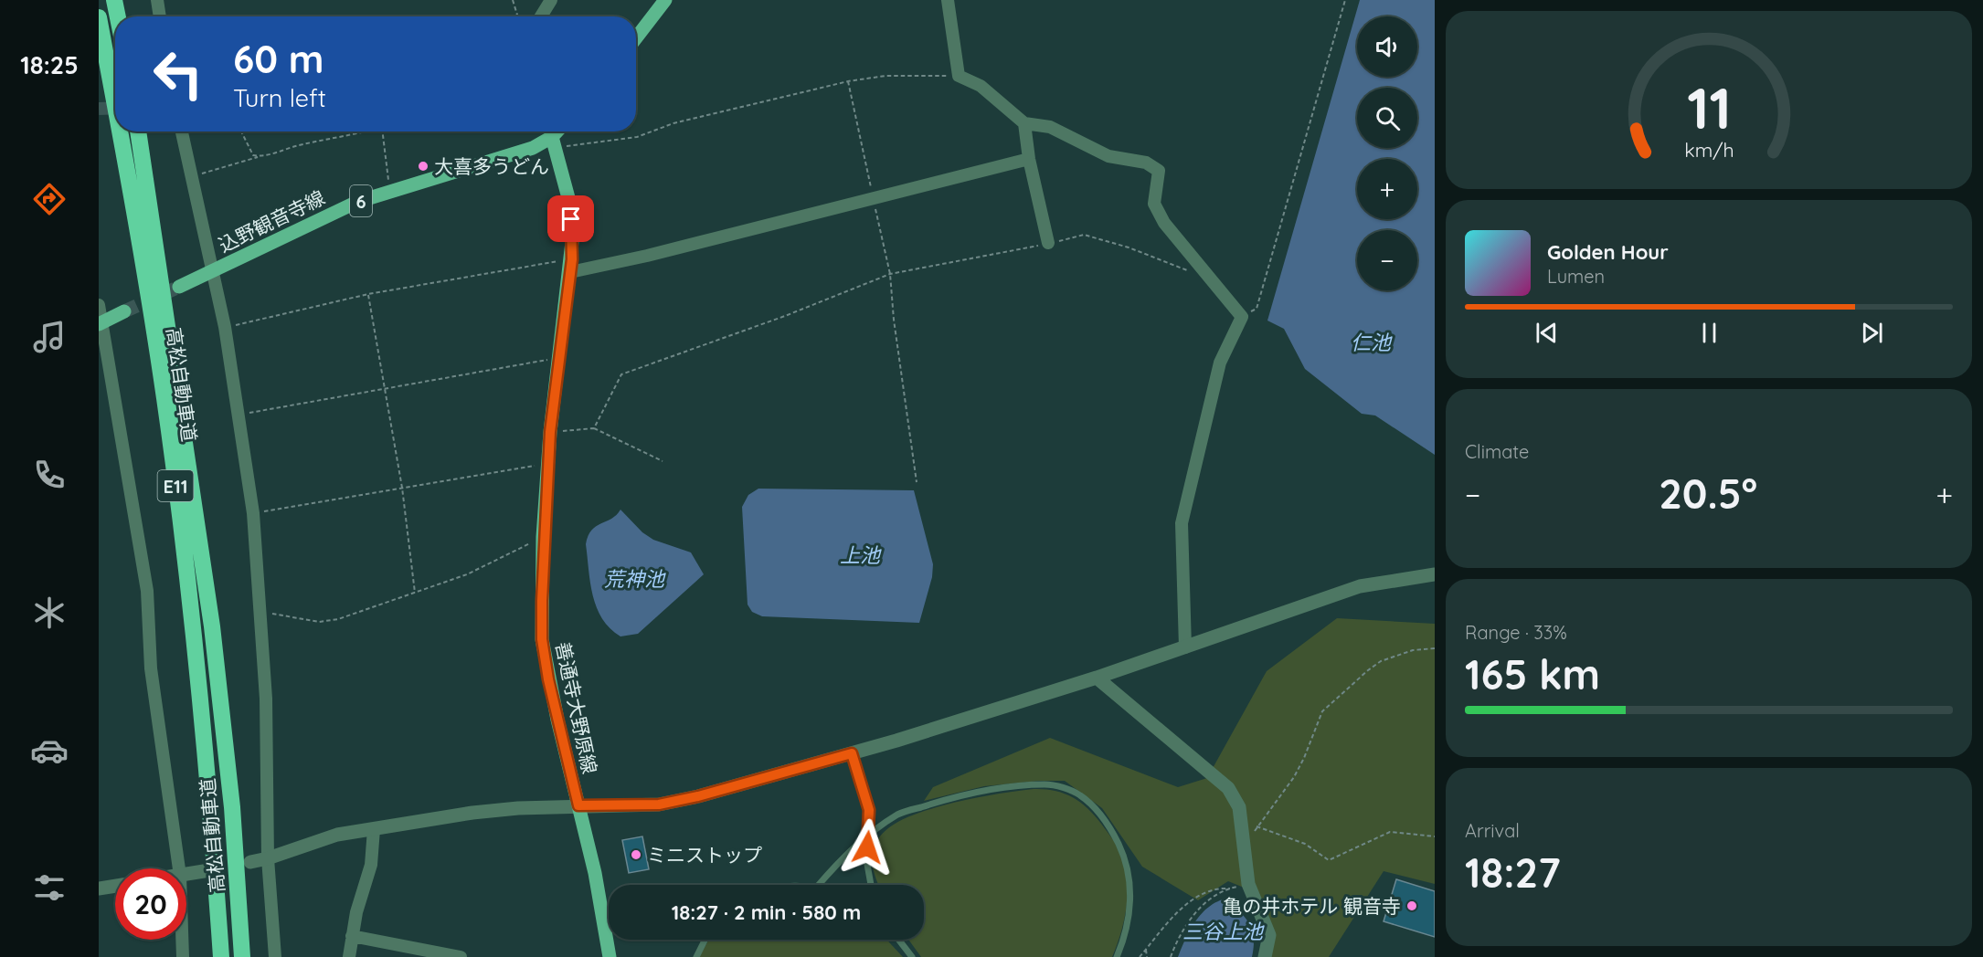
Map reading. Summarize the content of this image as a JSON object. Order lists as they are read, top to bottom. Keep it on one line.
{"streets":{"highway":["高松自動車道","E11"],"main road":["6","込野観音寺線","善通寺大野原線"]},"crossings":[["込野観音寺線","善通寺大野原線"]],"water":["仁池","上池","荒神池","三谷上池"],"places":["大喜多うどん","ミニストップ","亀の井ホテル 観音寺"],"page":{"tabs":"18:25","map_buttons":["+","−"],"turn":["60 m","Turn left"],"song":["Golden Hour","Lumen"],"tile":["Climate",["Range · 33%","165 km"],["Arrival","18:27"]],"heat":["−","20.5°","+"],"limit":"20","trip":"18:27 · 2 min · 580 m","gauge":["11","km/h"]}}
